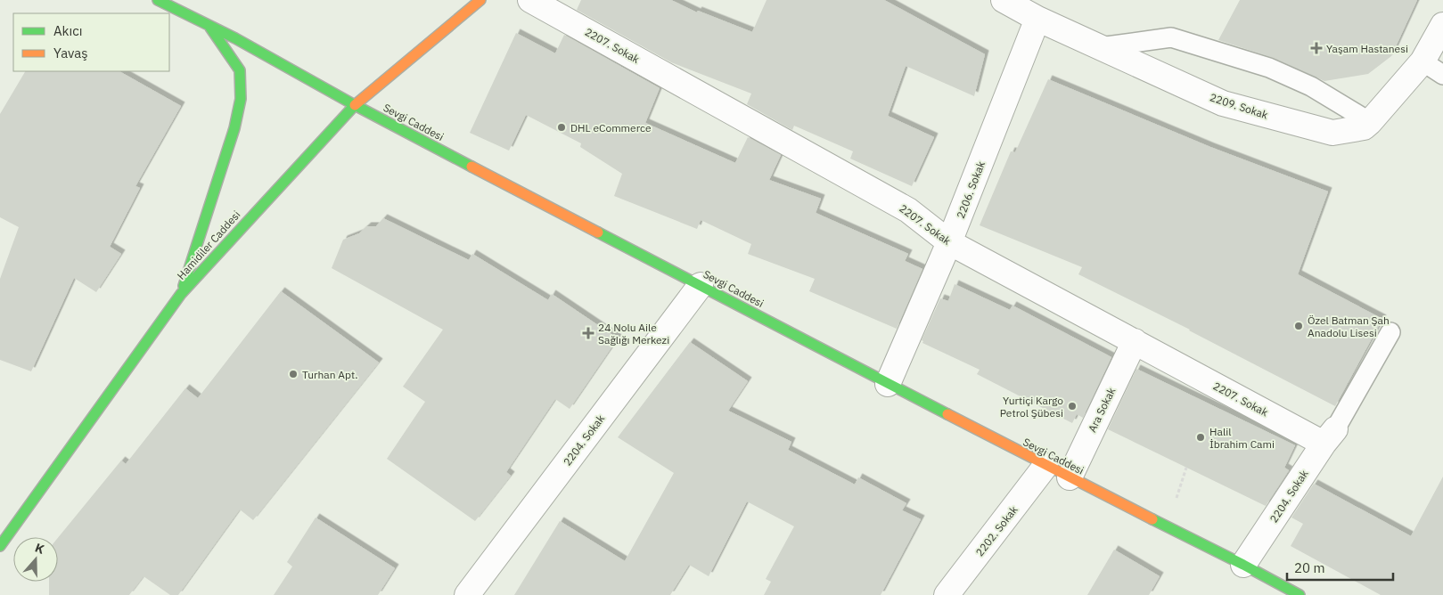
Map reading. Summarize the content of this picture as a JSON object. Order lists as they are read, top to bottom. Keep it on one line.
{"streets":{"street":["2207. Sokak","2209. Sokak","Sevgi Caddesi","2206. Sokak","Hamidiler Caddesi","Ara Sokak","2204. Sokak","2202. Sokak"]},"crossings":[["2207. Sokak","2206. Sokak"],["2207. Sokak","Ara Sokak"],["2207. Sokak","2204. Sokak"],["2209. Sokak","2206. Sokak"],["Sevgi Caddesi","2206. Sokak"],["Sevgi Caddesi","Hamidiler Caddesi"],["Sevgi Caddesi","Ara Sokak"],["Sevgi Caddesi","2204. Sokak"],["Sevgi Caddesi","2202. Sokak"]],"places":{"health":["Yaşam Hastanesi","24 Nolu Aile Sağlığı Merkezi"],"other":["DHL eCommerce","Özel Batman Şah Anadolu Lisesi","Turhan Apt.","Yurtiçi Kargo Petrol Şübesi","Halil İbrahim Cami"]},"legend":["Akıcı","Yavaş"],"scale_bar":"20 m","north":"top"}
